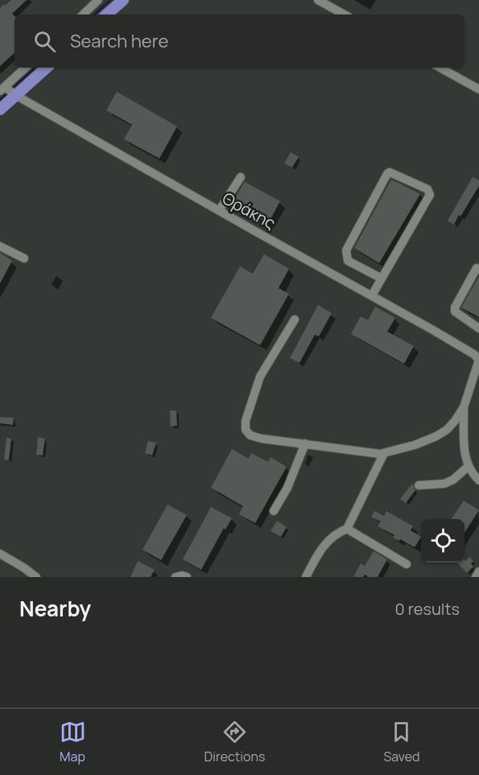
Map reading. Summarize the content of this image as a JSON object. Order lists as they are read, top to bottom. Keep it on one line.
{"streets":{"street":["Θράκης"]},"page":{"search":"Search here","heading":["Nearby","0 results"],"nav":["Map","Directions","Saved"]}}
